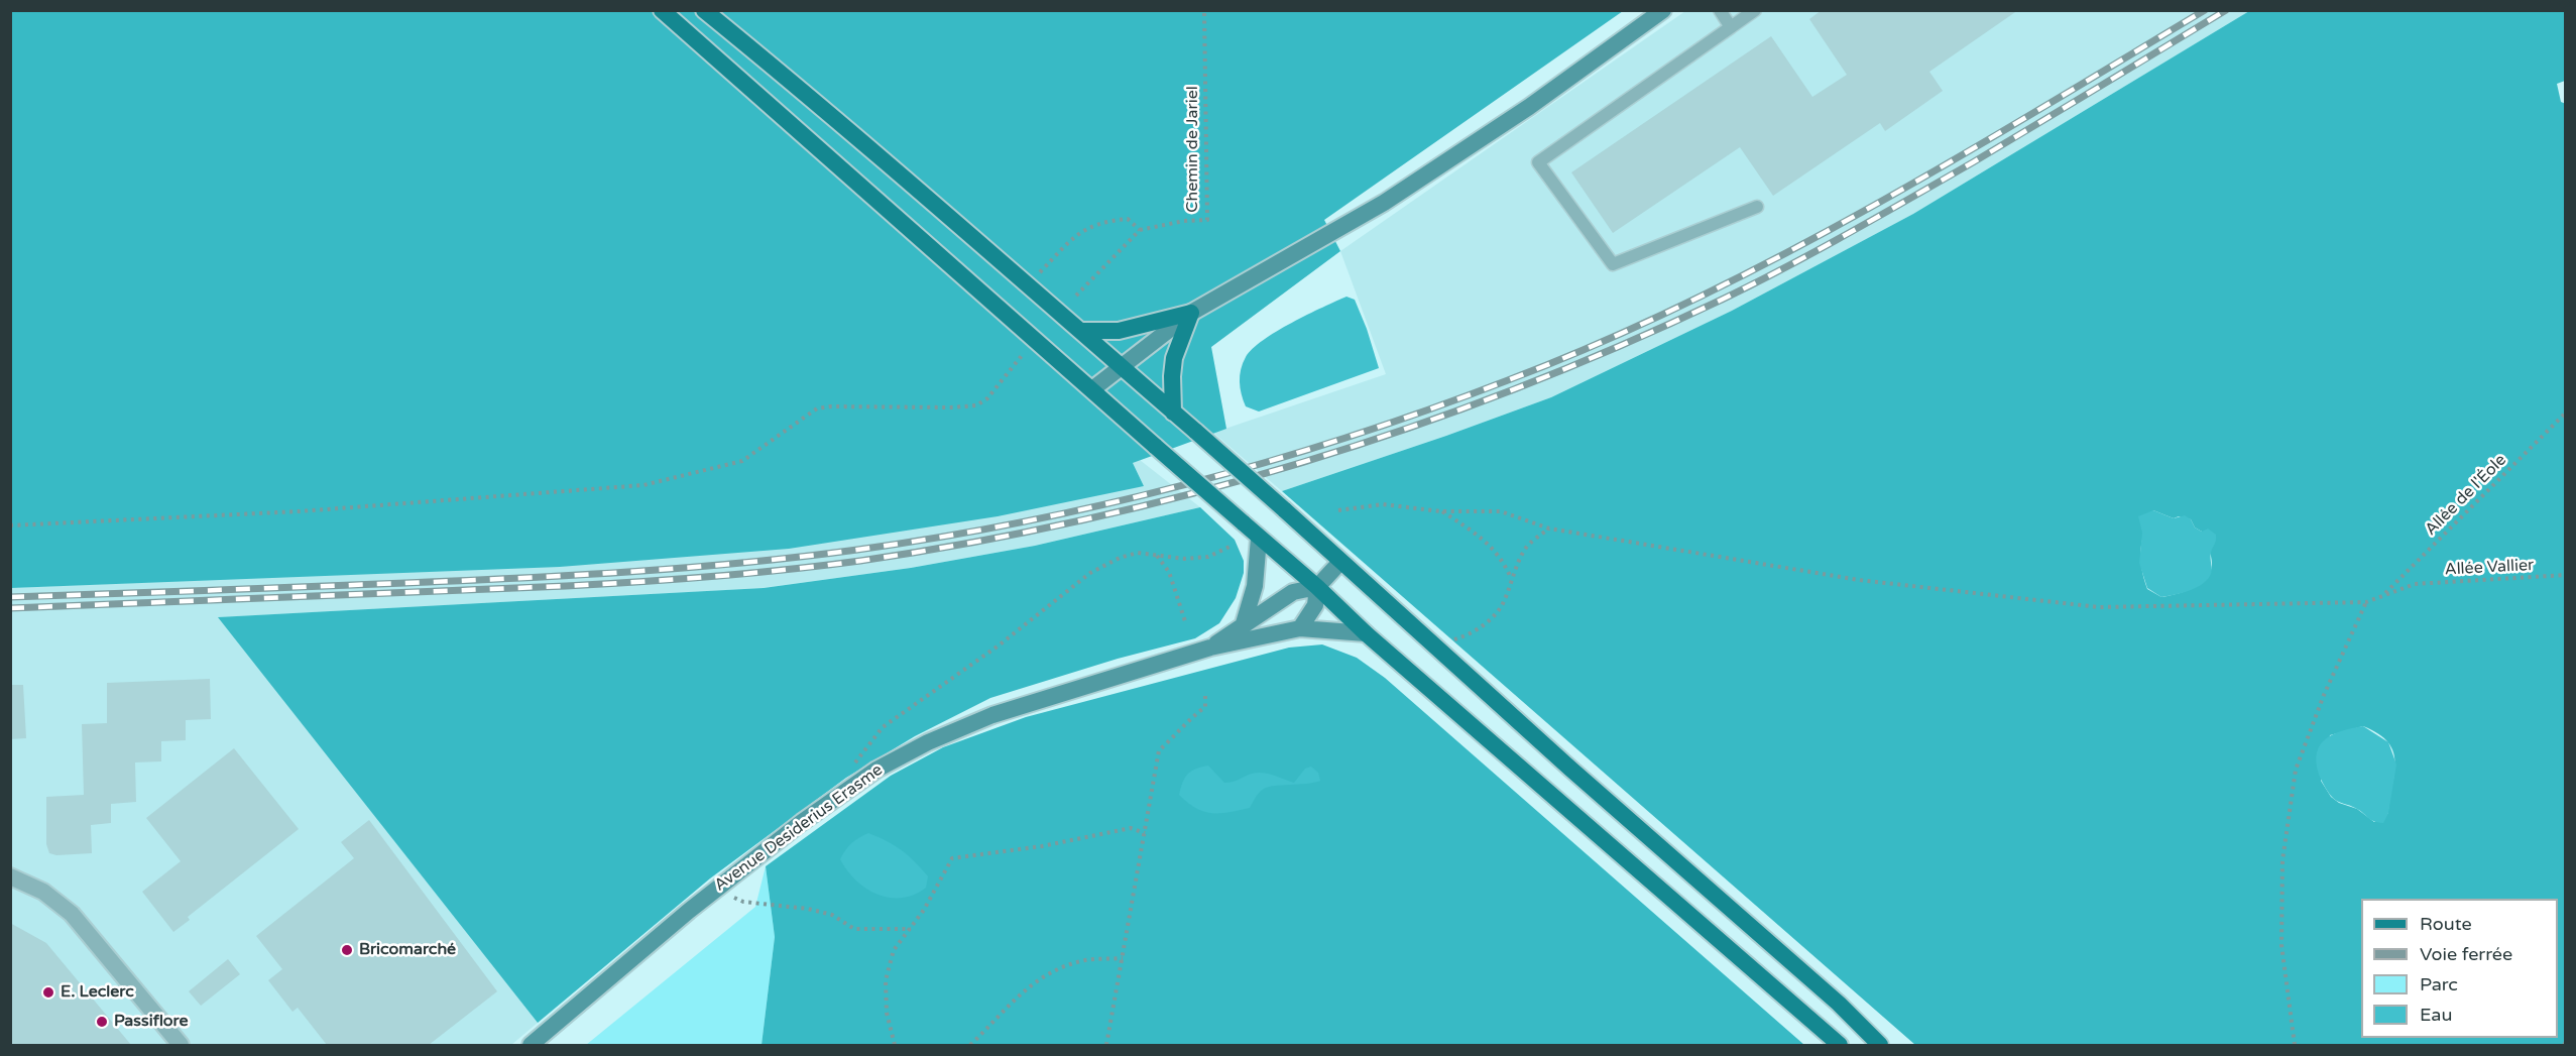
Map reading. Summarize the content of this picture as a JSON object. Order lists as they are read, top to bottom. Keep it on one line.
{"streets":{"main road":["Avenue Desiderius Erasme"],"path":["Chemin de Jariel","Allée de l'Éole","Allée Vallier"]},"crossings":[["Allée de l'Éole","Allée Vallier"]],"places":["Bricomarché","E. Leclerc","Passiflore"],"legend":["Route","Voie ferrée","Parc","Eau"]}
